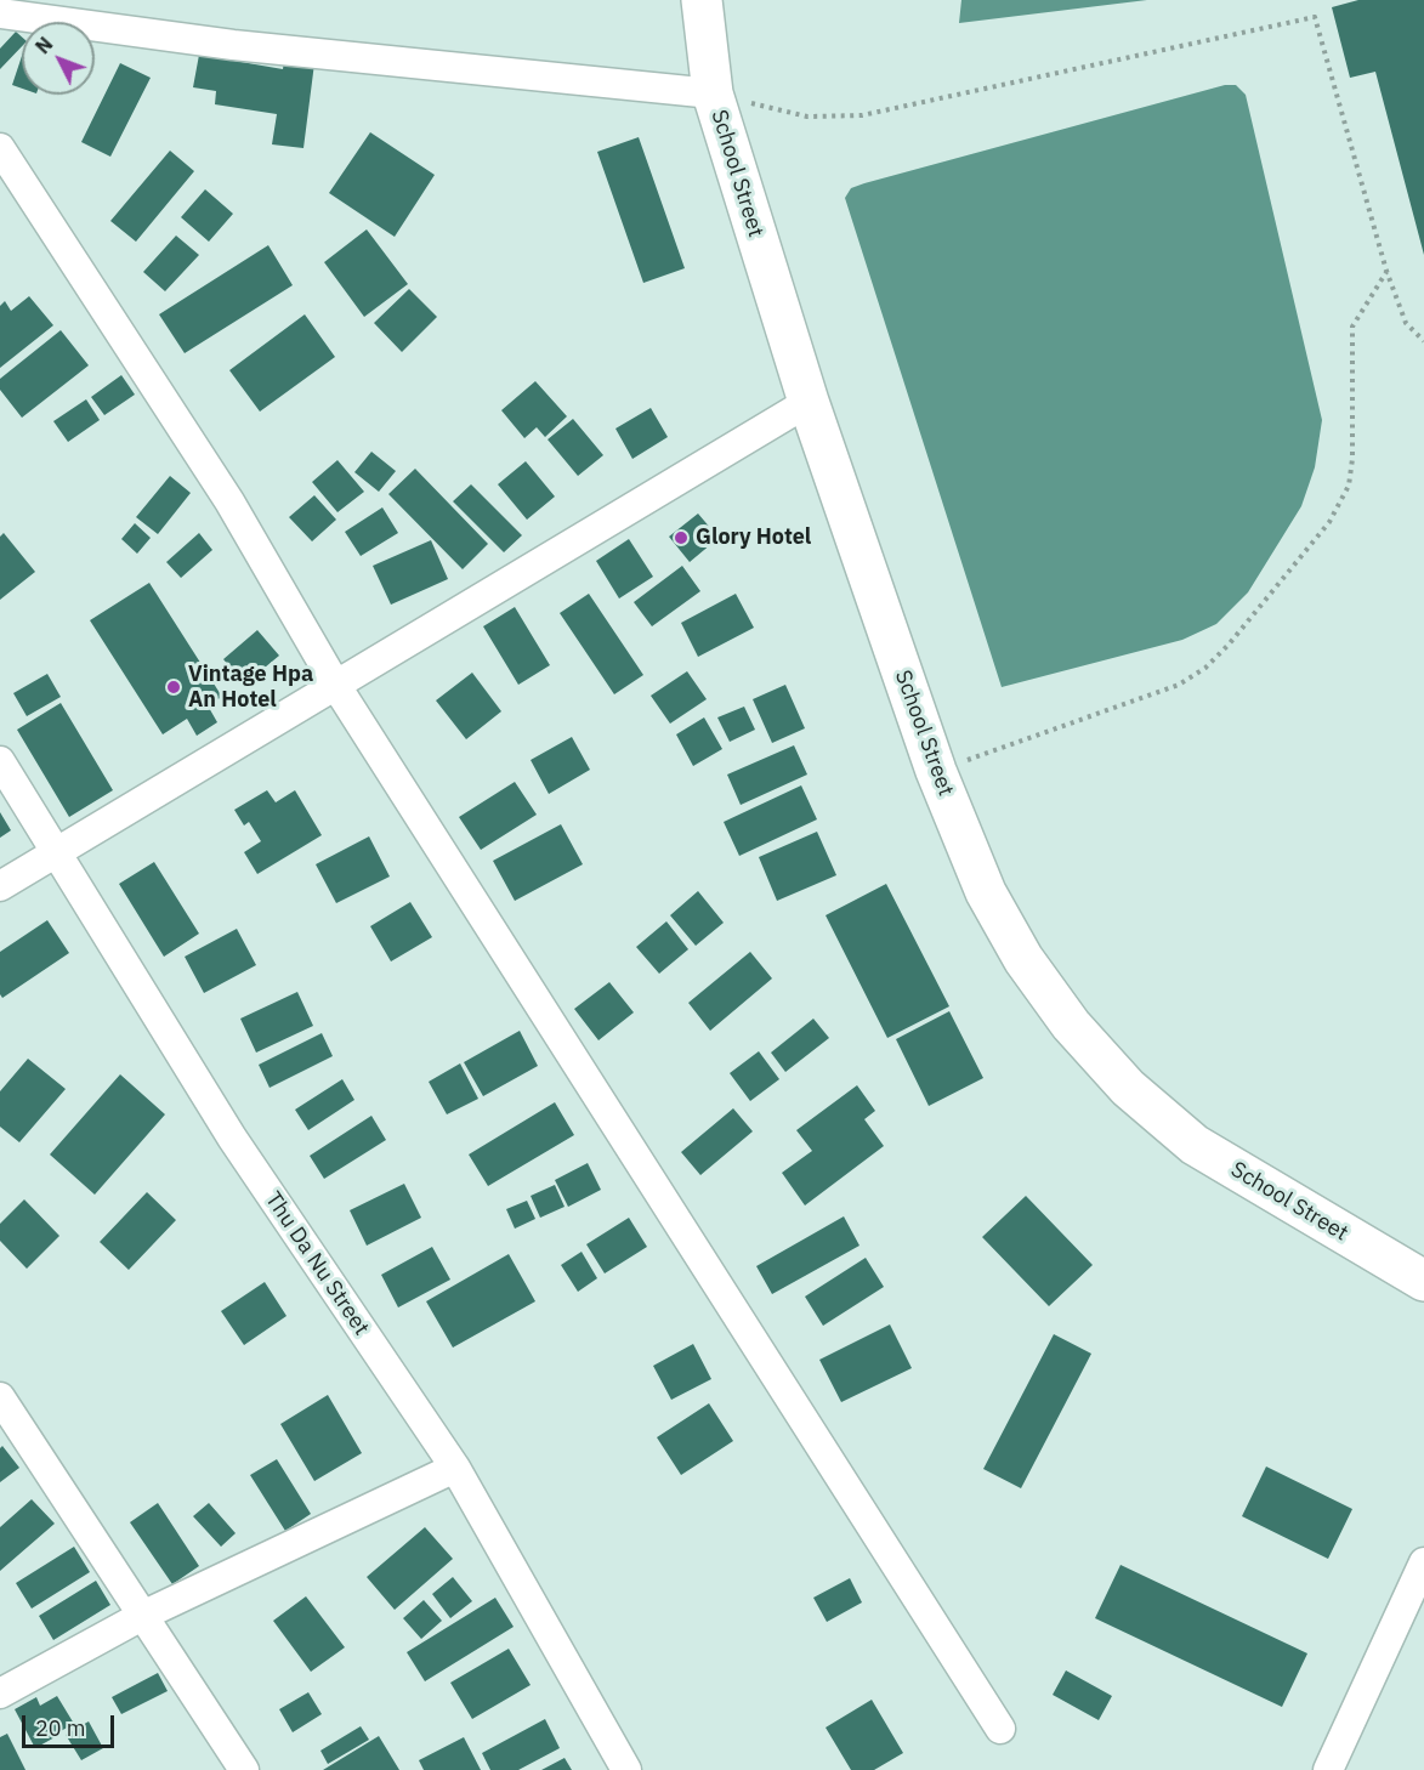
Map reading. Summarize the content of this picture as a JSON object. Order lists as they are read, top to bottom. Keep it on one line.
{"streets":{"street":["School Street","Thu Da Nu Street"]},"places":["Glory Hotel","Vintage Hpa An Hotel"],"scale_bar":"20 m","north":"top left"}
